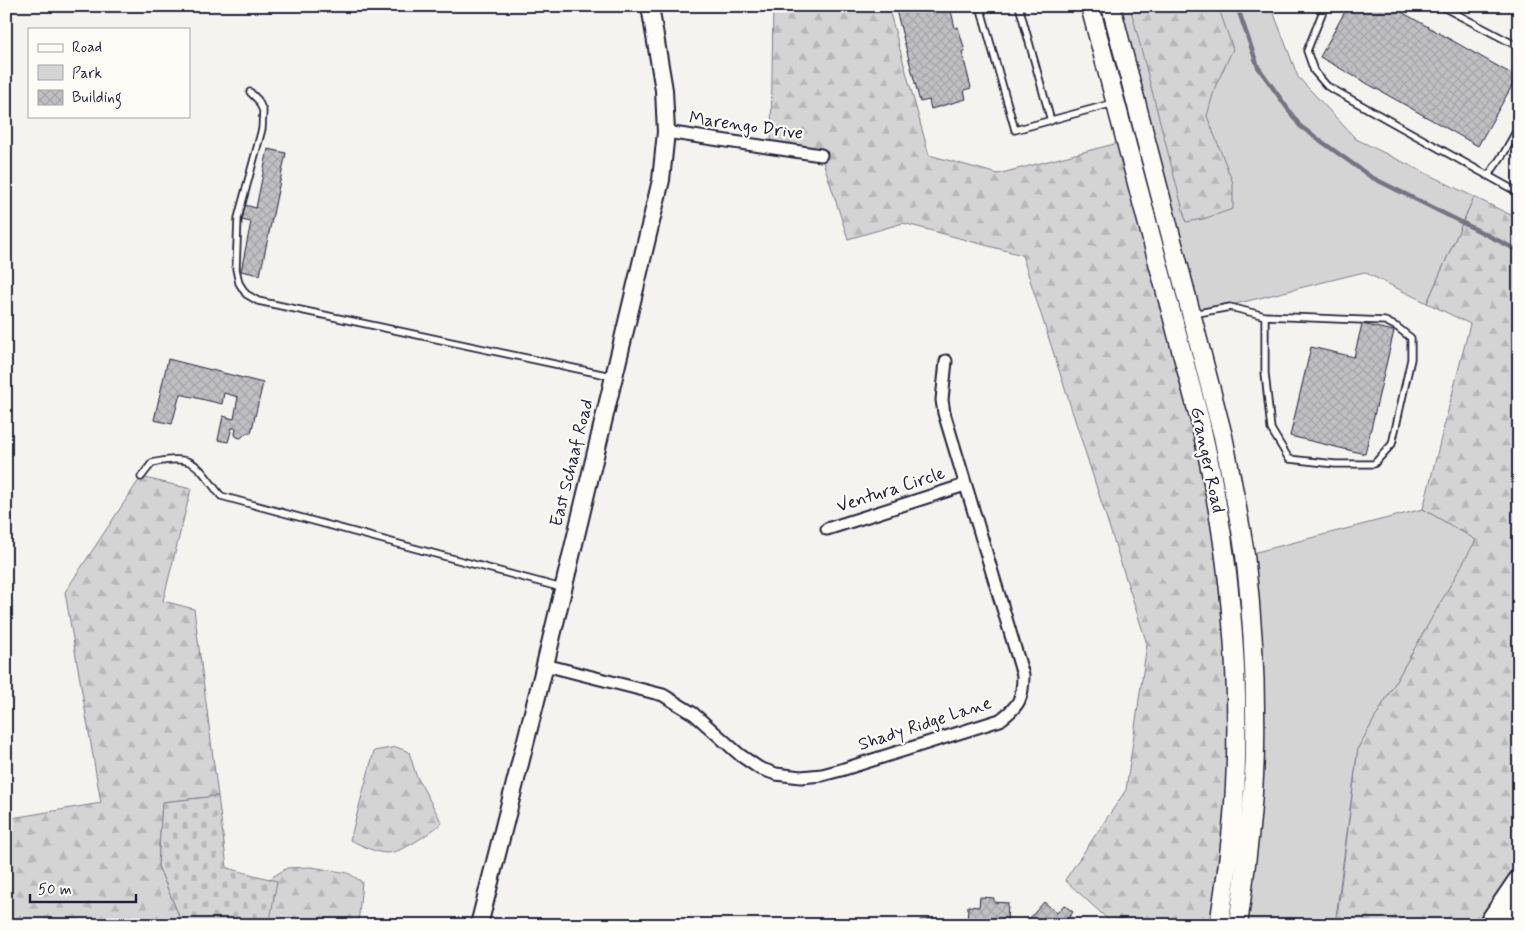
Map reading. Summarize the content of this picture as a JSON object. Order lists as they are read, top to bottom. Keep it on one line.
{"streets":{"main road":["Granger Road"],"street":["Marengo Drive","East Schaaf Road","Ventura Circle","Shady Ridge Lane"]},"crossings":[["Marengo Drive","East Schaaf Road"],["East Schaaf Road","Shady Ridge Lane"],["Ventura Circle","Shady Ridge Lane"]],"legend":["Road","Park","Building"],"scale_bar":"50 m"}
